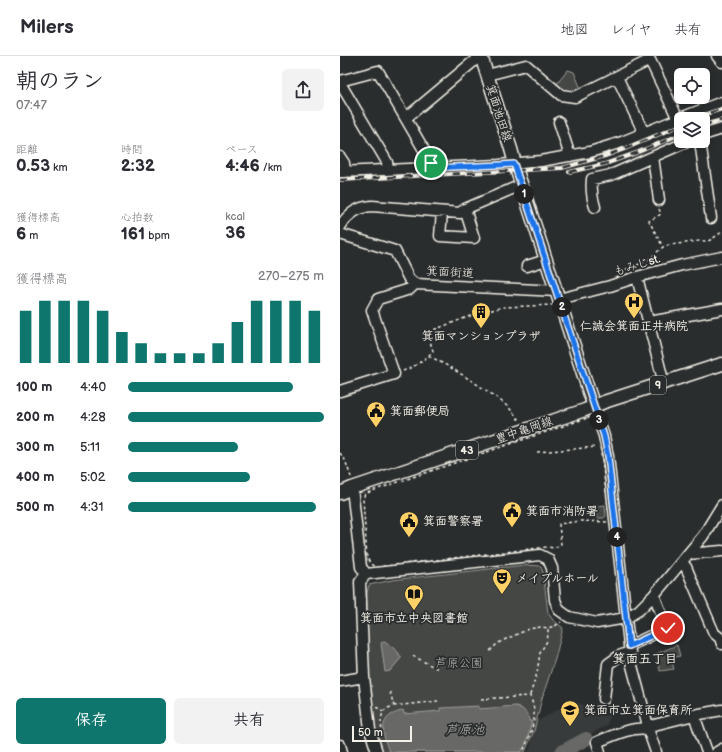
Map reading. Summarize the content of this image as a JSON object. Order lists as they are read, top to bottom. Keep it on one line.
{"streets":{"main road":["箕面池田線","9","豊中亀岡線","43"],"street":["もみじst.","箕面街道"]},"crossings":[["箕面池田線","もみじst."],["箕面池田線","箕面街道"],["箕面池田線","9"],["箕面池田線","豊中亀岡線"],["もみじst.","箕面街道"],["9","豊中亀岡線"]],"districts":["箕面五丁目"],"water":["芦原池"],"parks":["芦原公園"],"places":{"hospital":["仁誠会箕面正井病院"],"building":["箕面マンションプラザ"],"public building":["箕面郵便局","箕面市消防署","箕面警察署"],"theatre":["メイプルホール"],"library":["箕面市立中央図書館"],"school or university":["箕面市立箕面保育所"]},"scale_bar":"50 m","page":{"header":"Milers","nav":["地図","レイヤ","共有"],"heading":["朝のラン","07:47"],"stats":[["距離","0.53 km"],["時間","2:32"],["ペース","4:46 /km"],["獲得標高","6 m"],["心拍数","161 bpm"],["kcal","36"]],"pins":["1","2","3","4"],"chart":["獲得標高","270–275 m"],"list":[{"name":"100 m","note":"4:40"},{"name":"200 m","note":"4:28"},{"name":"300 m","note":"5:11"},{"name":"400 m","note":"5:02"},{"name":"500 m","note":"4:31"}],"buttons":["保存","共有"],"scale":"50 m"}}
